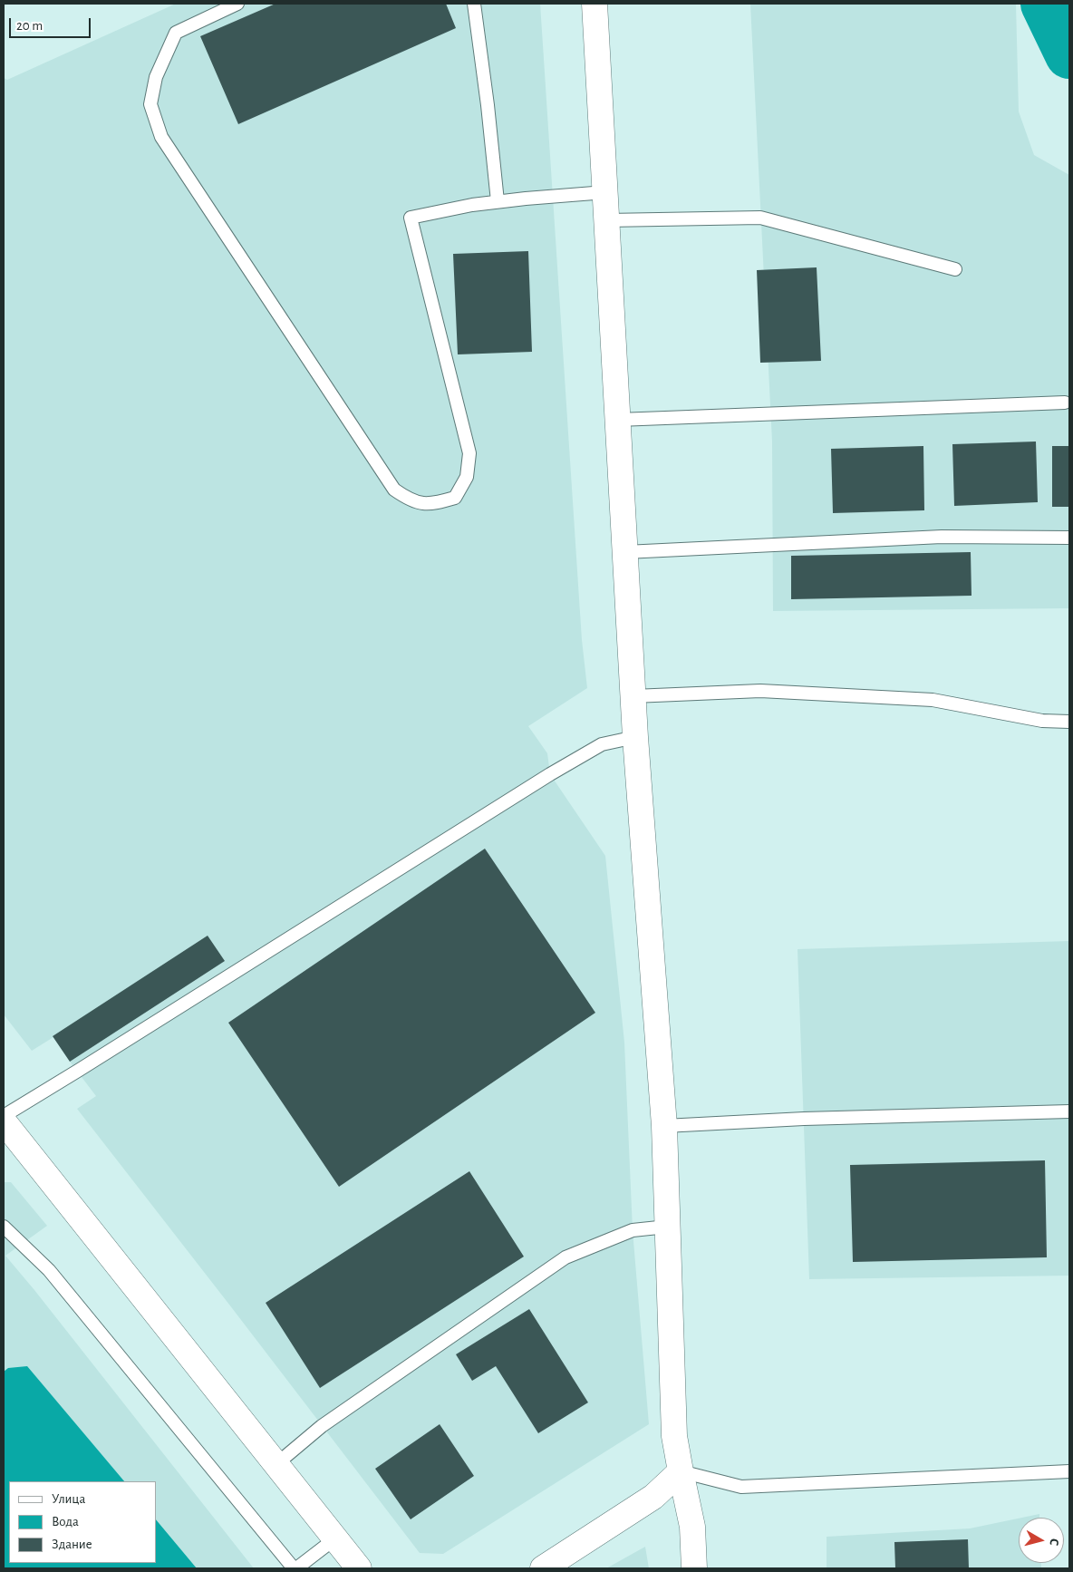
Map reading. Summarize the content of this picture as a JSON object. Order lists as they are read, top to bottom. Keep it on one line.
{"legend":["Улица","Вода","Здание"],"scale_bar":"20 m","north":"right"}
